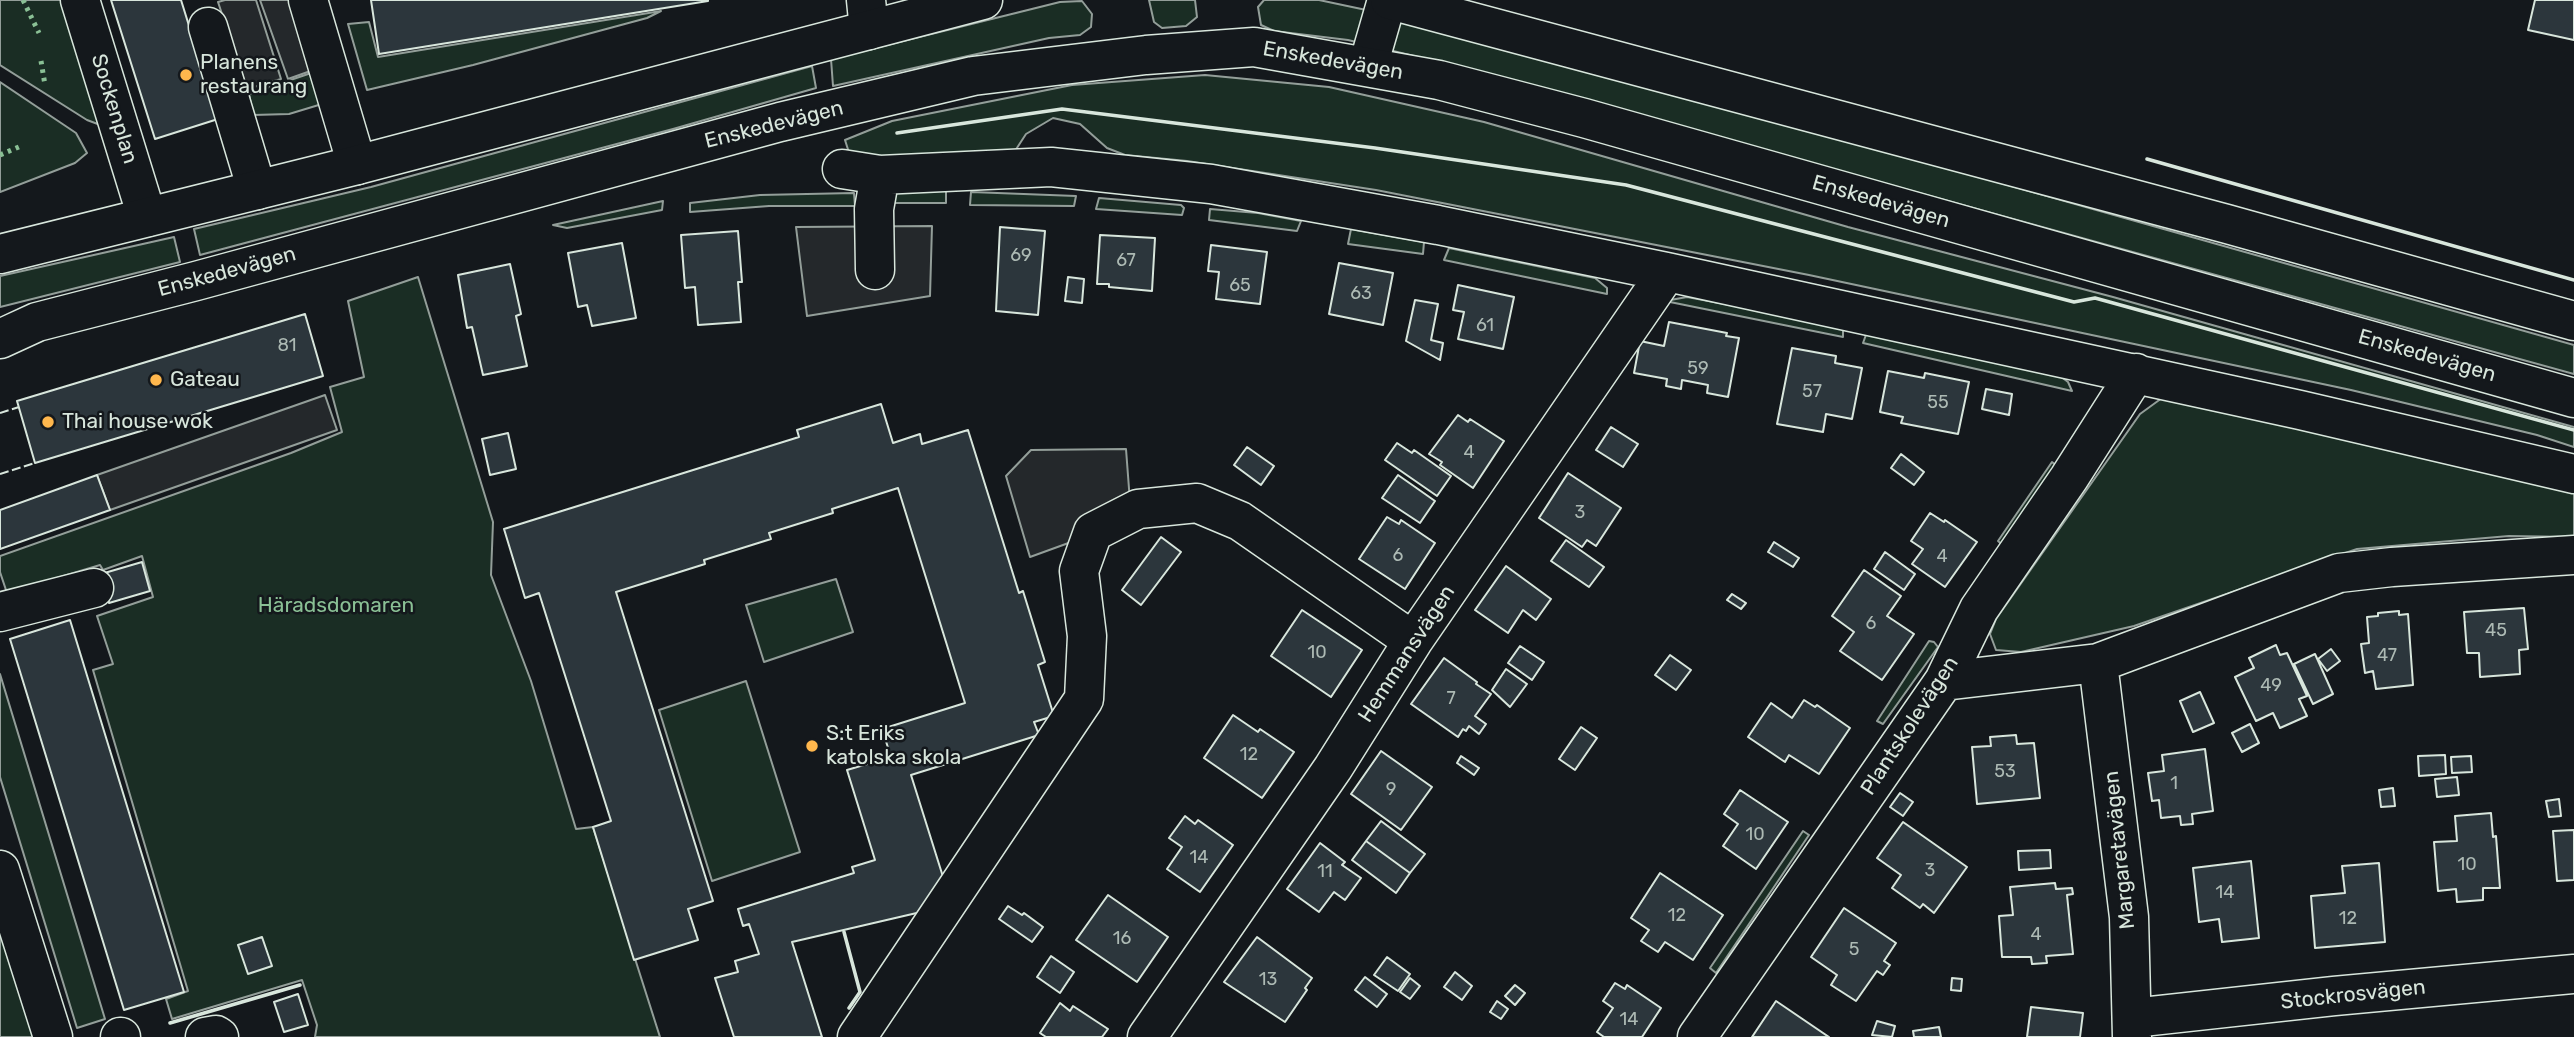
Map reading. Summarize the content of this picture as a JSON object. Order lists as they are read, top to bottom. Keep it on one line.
{"streets":{"street":["Enskedevägen","Sockenplan","Hemmansvägen","Plantskolevägen","Margaretavägen","Stockrosvägen"]},"crossings":[["Margaretavägen","Stockrosvägen"]],"parks":["Häradsdomaren"],"places":["Planens restaurang","Gateau","Thai house wok","S:t Eriks katolska skola"],"house_numbers":["69","67","65","63","61","81","59","57","55","4","3","6","4","6","45","10","47","49","7","12","53","1","9","10","14","10","3","11","14","12","12","4","16","5","13","14"]}
